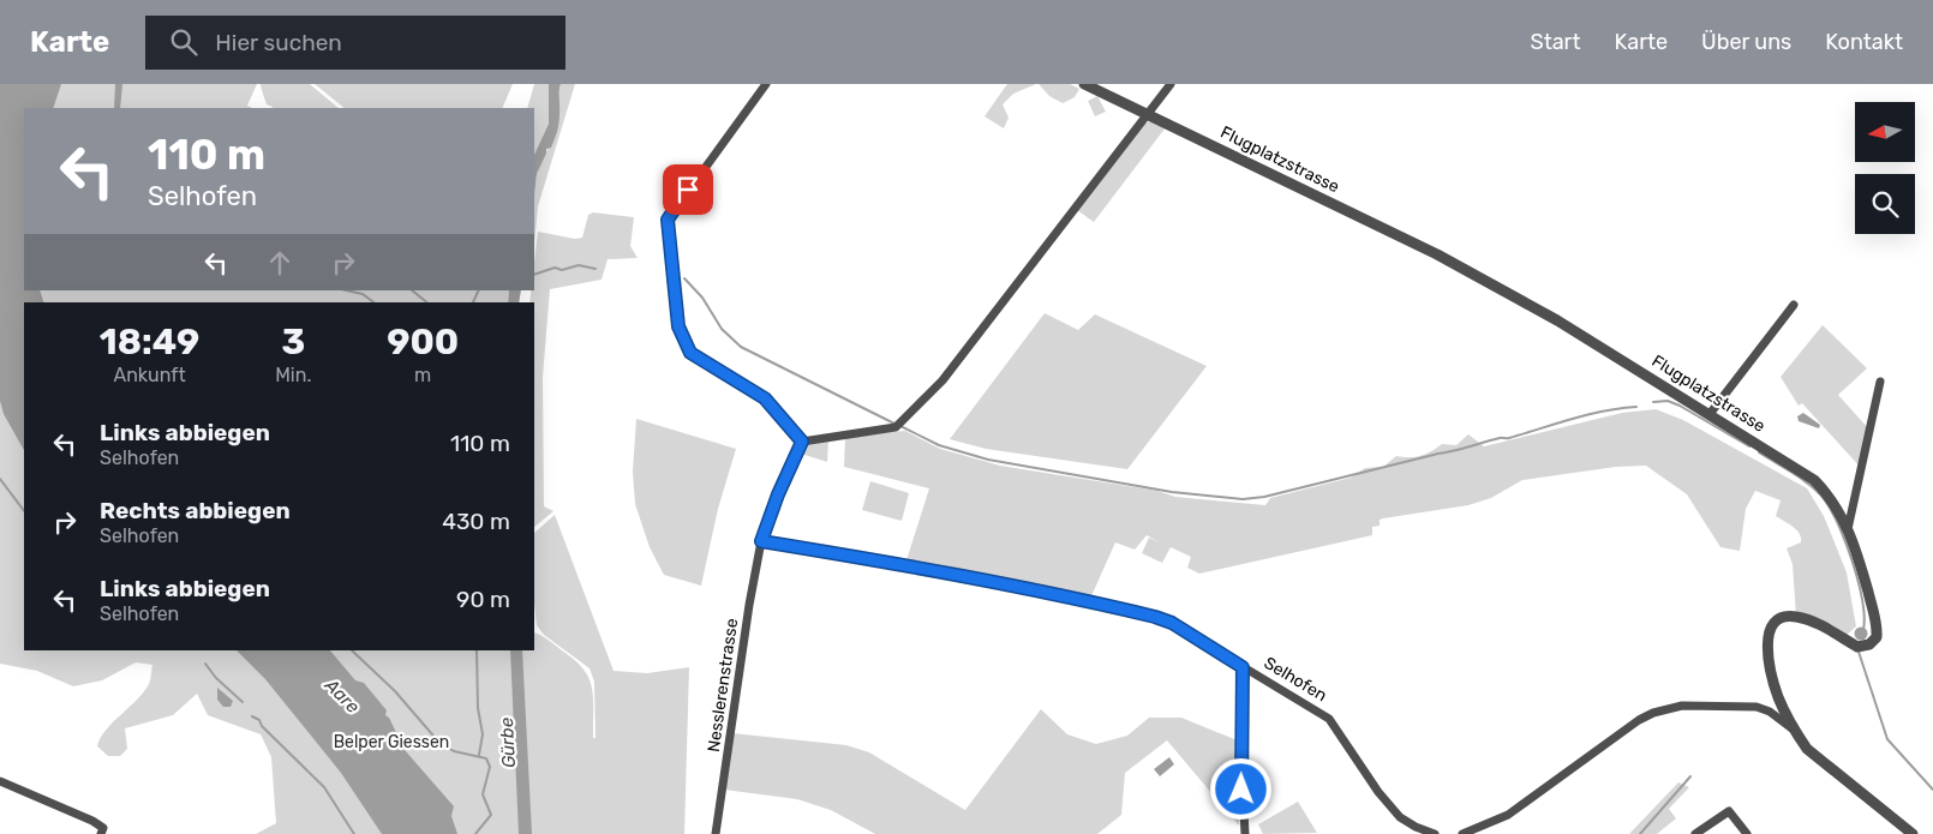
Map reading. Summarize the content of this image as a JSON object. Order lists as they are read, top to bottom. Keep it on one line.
{"streets":{"street":["Flugplatzstrasse","Selhofen","Nesslerenstrasse"]},"crossings":[["Selhofen","Nesslerenstrasse"]],"water":["Aare","Gürbe"],"parks":["Belper Giessen"],"north":"left","page":{"header":"Karte","search":"Hier suchen","nav":["Start","Karte","Über uns","Kontakt"],"turn":["110 m","Selhofen"],"eta":["18:49","Ankunft","3","Min.","900","m"],"list":[{"name":"Links abbiegen","note":"Selhofen","value":"110 m"},{"name":"Rechts abbiegen","note":"Selhofen","value":"430 m"},{"name":"Links abbiegen","note":"Selhofen","value":"90 m"}]}}
